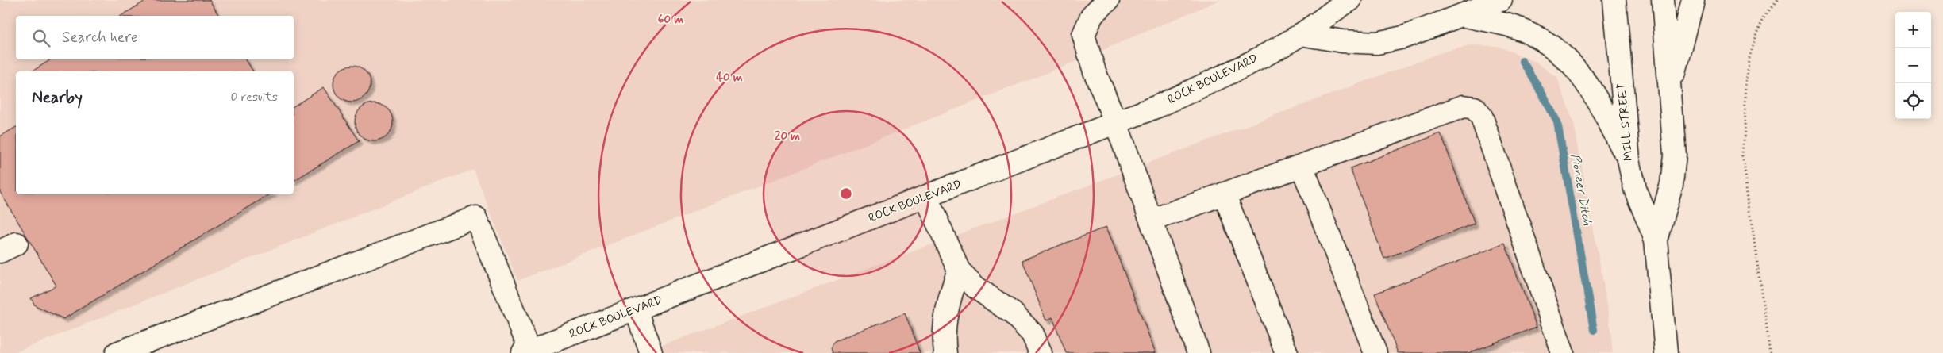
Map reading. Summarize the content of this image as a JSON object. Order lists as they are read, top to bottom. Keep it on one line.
{"streets":{"main road":["ROCK BOULEVARD","MILL STREET"]},"water":["Pioneer Ditch"],"page":{"map_buttons":["+","−"],"search":"Search here","heading":["Nearby","0 results"]},"rings":["60 m","40 m","20 m"]}
